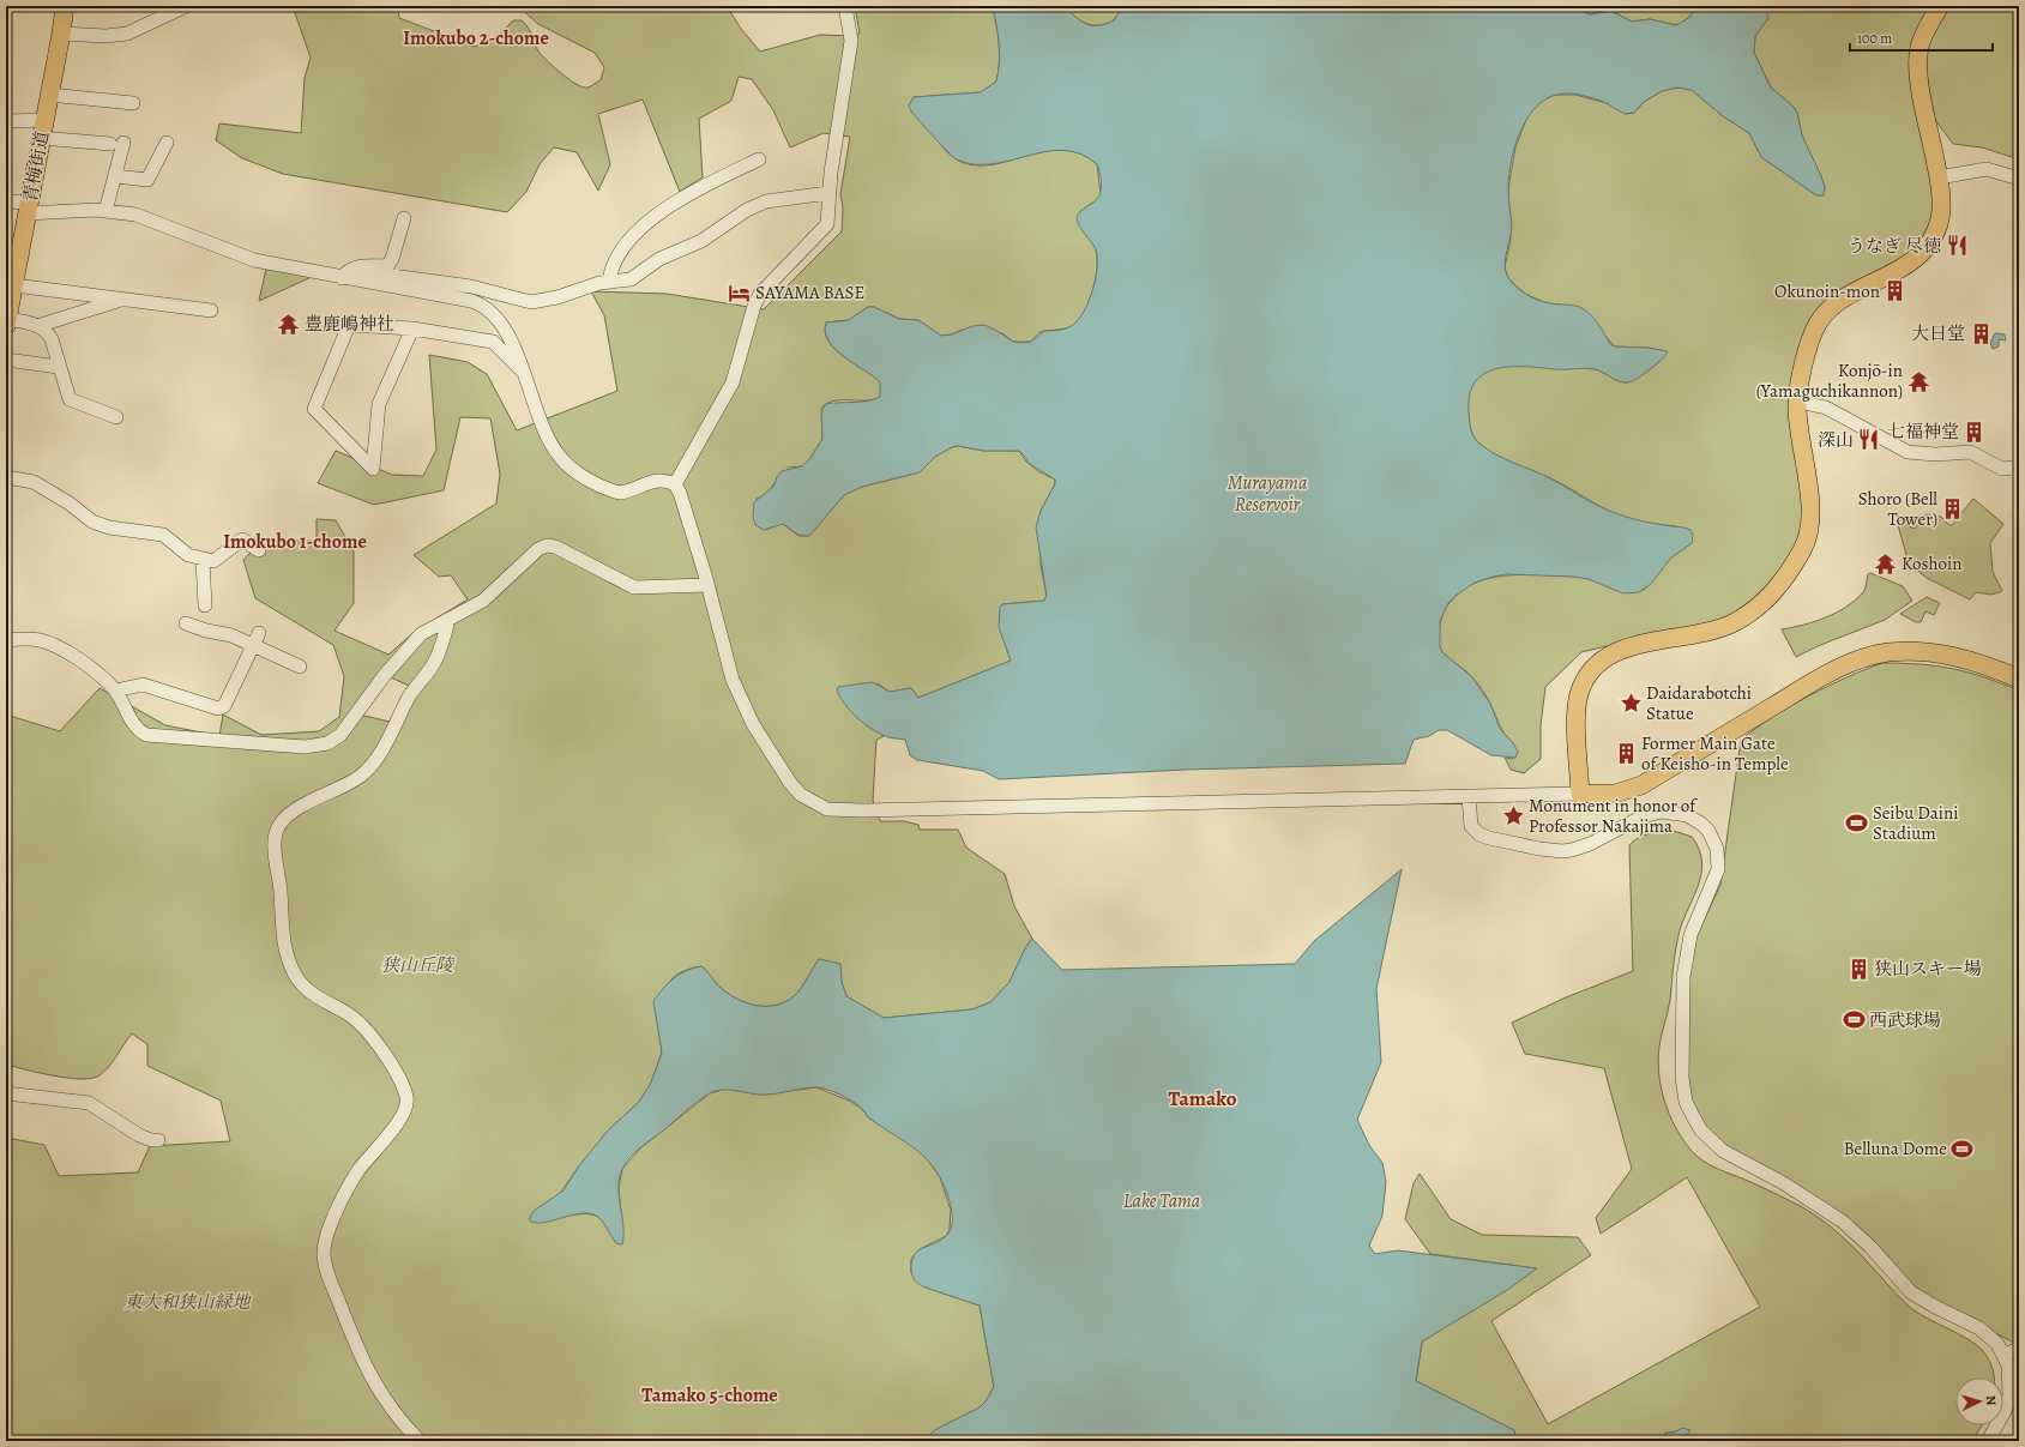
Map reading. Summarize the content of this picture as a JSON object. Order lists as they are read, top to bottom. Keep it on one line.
{"streets":{"main road":["青梅街道"]},"districts":["Imokubo 2-chome","Imokubo 1-chome","Tamako","Tamako 5-chome"],"water":["Murayama Reservoir","Lake Tama"],"parks":["狭山丘陵","東大和狭山緑地"],"places":{"restaurant":["うなぎ 尽徳","深山"],"building":["Okunoin-mon","大日堂","七福神堂","Shoro (Bell Tower)","Former Main Gate of Keisho-in Temple","狭山スキー場"],"hotel":["SAYAMA BASE"],"temple":["豊鹿嶋神社","Konjō-in (Yamaguchikannon)","Koshoin"],"place":["Daidarabotchi Statue","Monument in honor of Professor Nakajima"],"sports":["Seibu Daini Stadium","西武球場","Belluna Dome"]},"scale_bar":"100 m","north":"right"}
